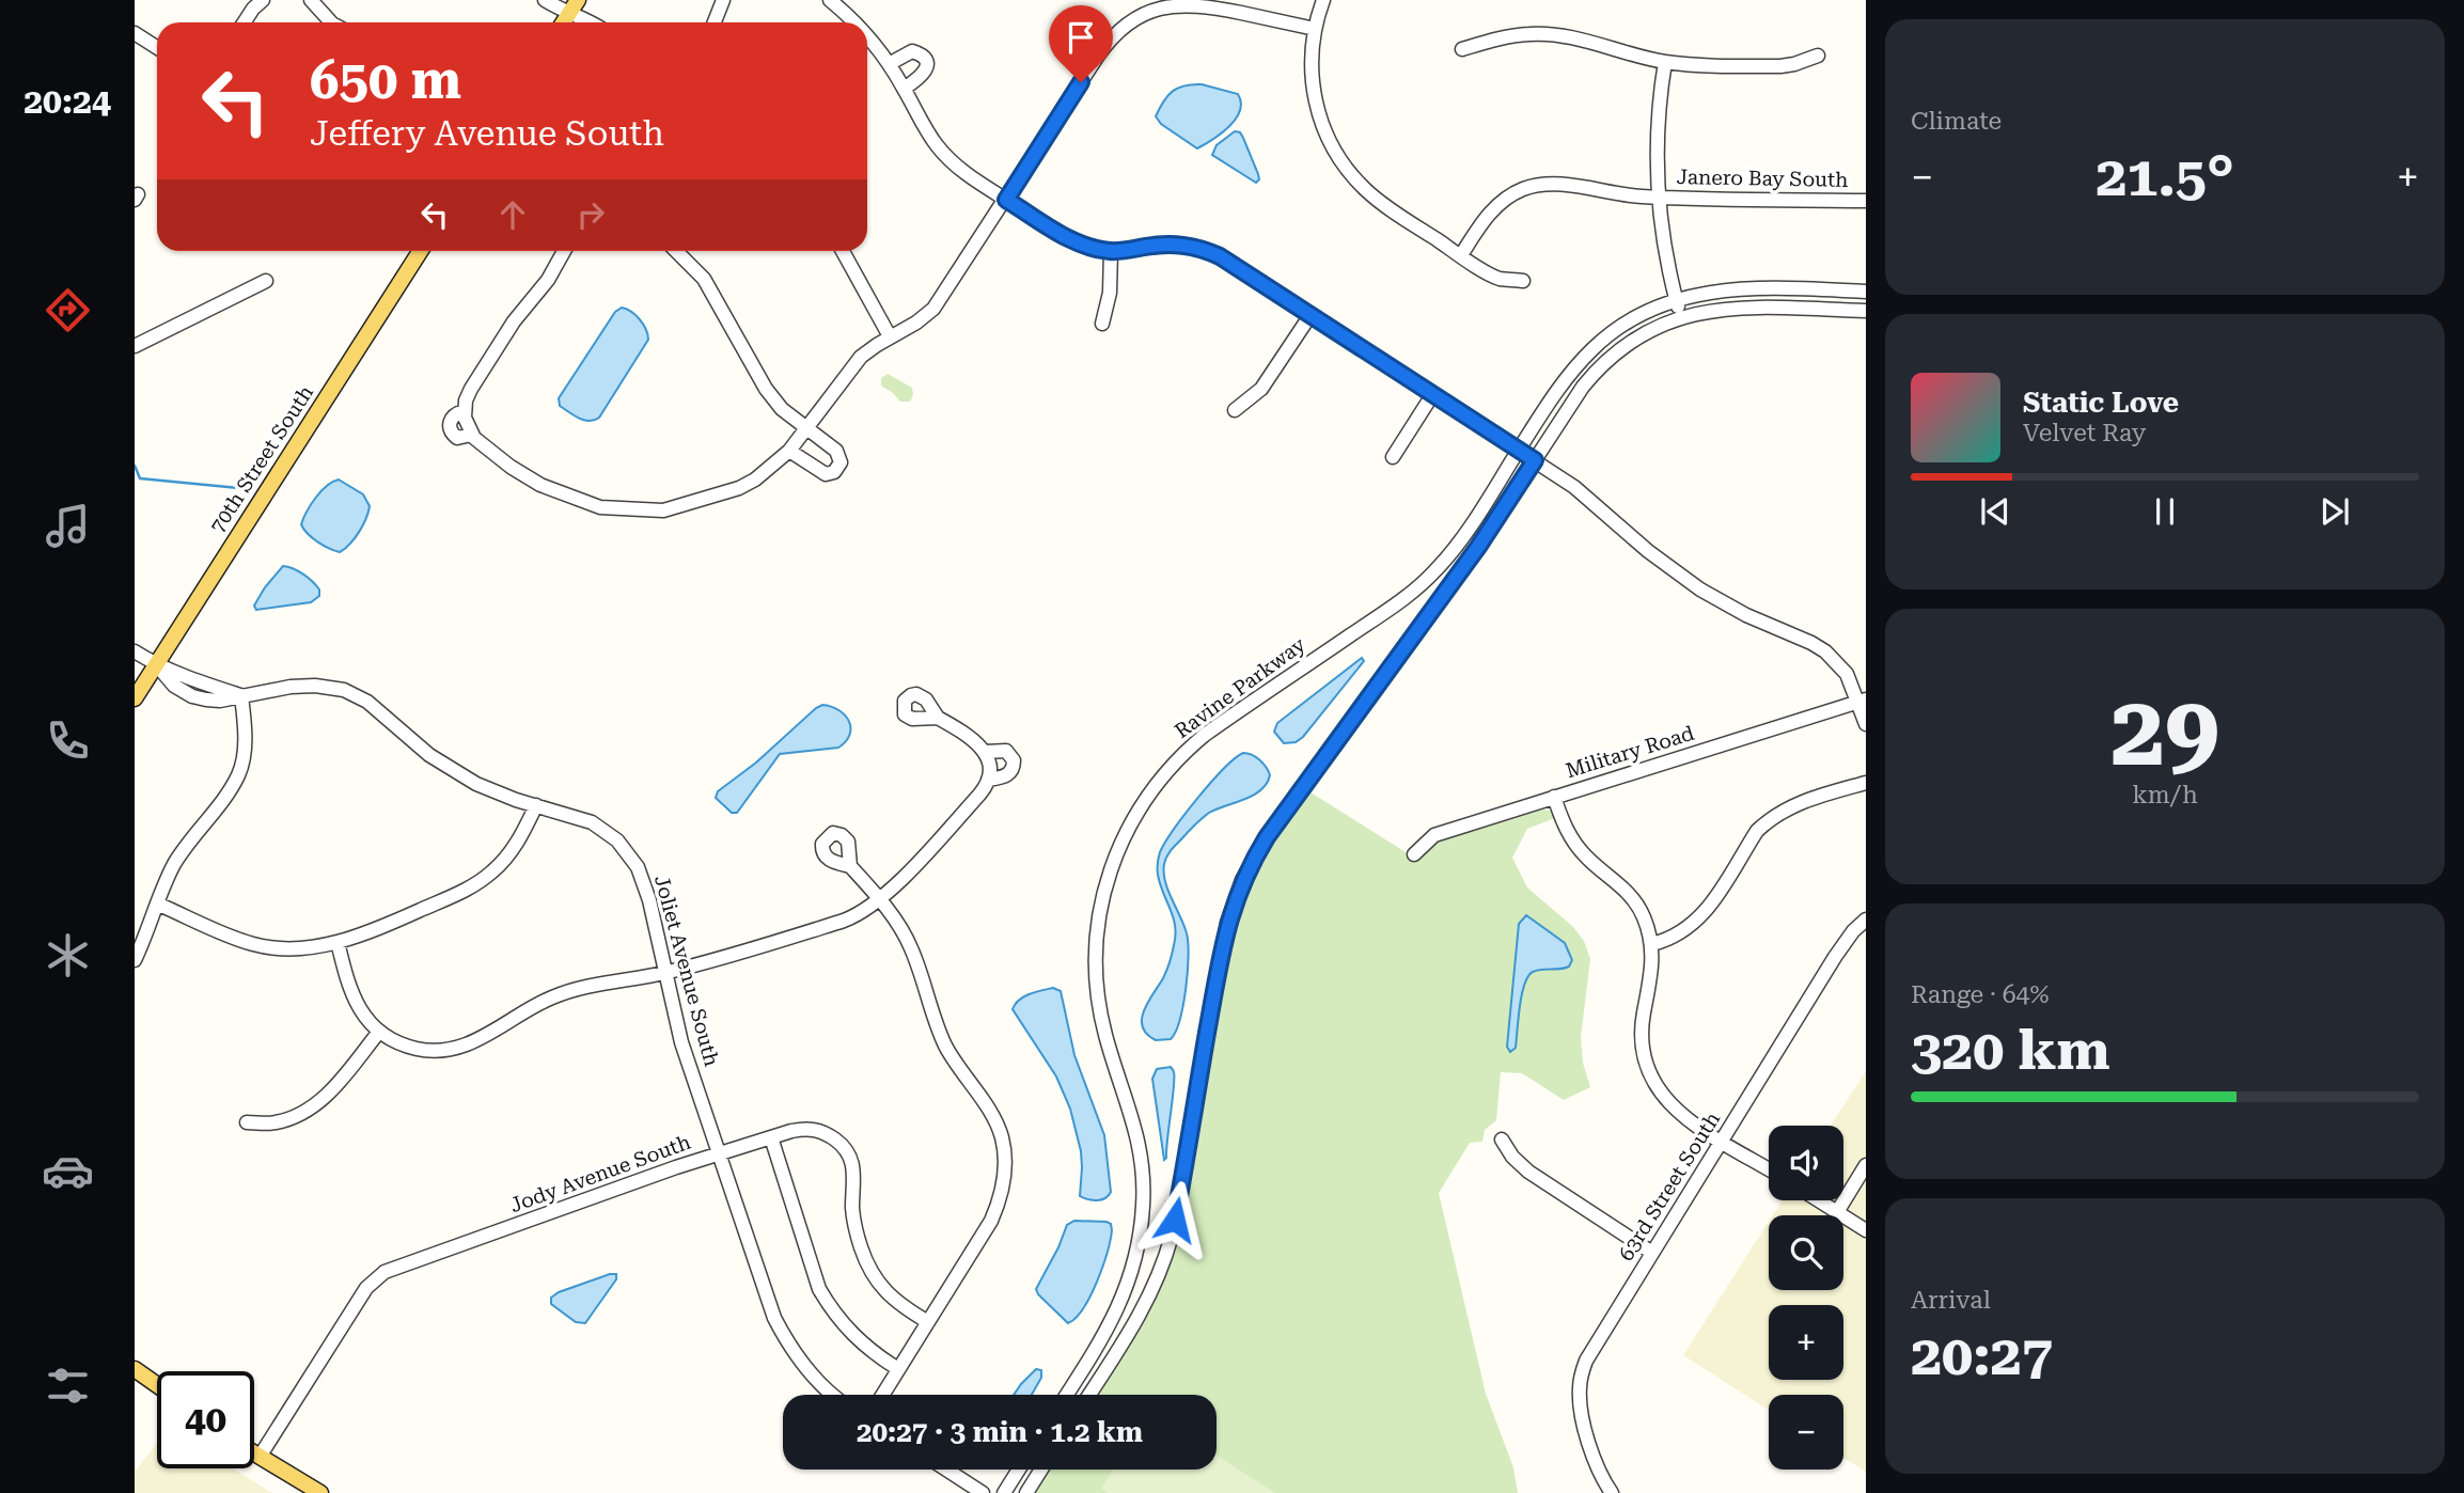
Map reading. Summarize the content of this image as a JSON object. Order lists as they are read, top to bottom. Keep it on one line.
{"streets":{"main road":["70th Street South"],"street":["Janero Bay South","Ravine Parkway","Military Road","Joliet Avenue South","Jody Avenue South","63rd Street South"]},"crossings":[["70th Street South","Joliet Avenue South"],["Joliet Avenue South","Jody Avenue South"]],"page":{"tabs":"20:24","tile":["Climate",["29","km/h"],["Range · 64%","320 km"],["Arrival","20:27"]],"turn":["650 m","Jeffery Avenue South"],"heat":["−","21.5°","+"],"song":["Static Love","Velvet Ray"],"map_buttons":["+","−"],"limit":"40","trip":"20:27 · 3 min · 1.2 km"}}
